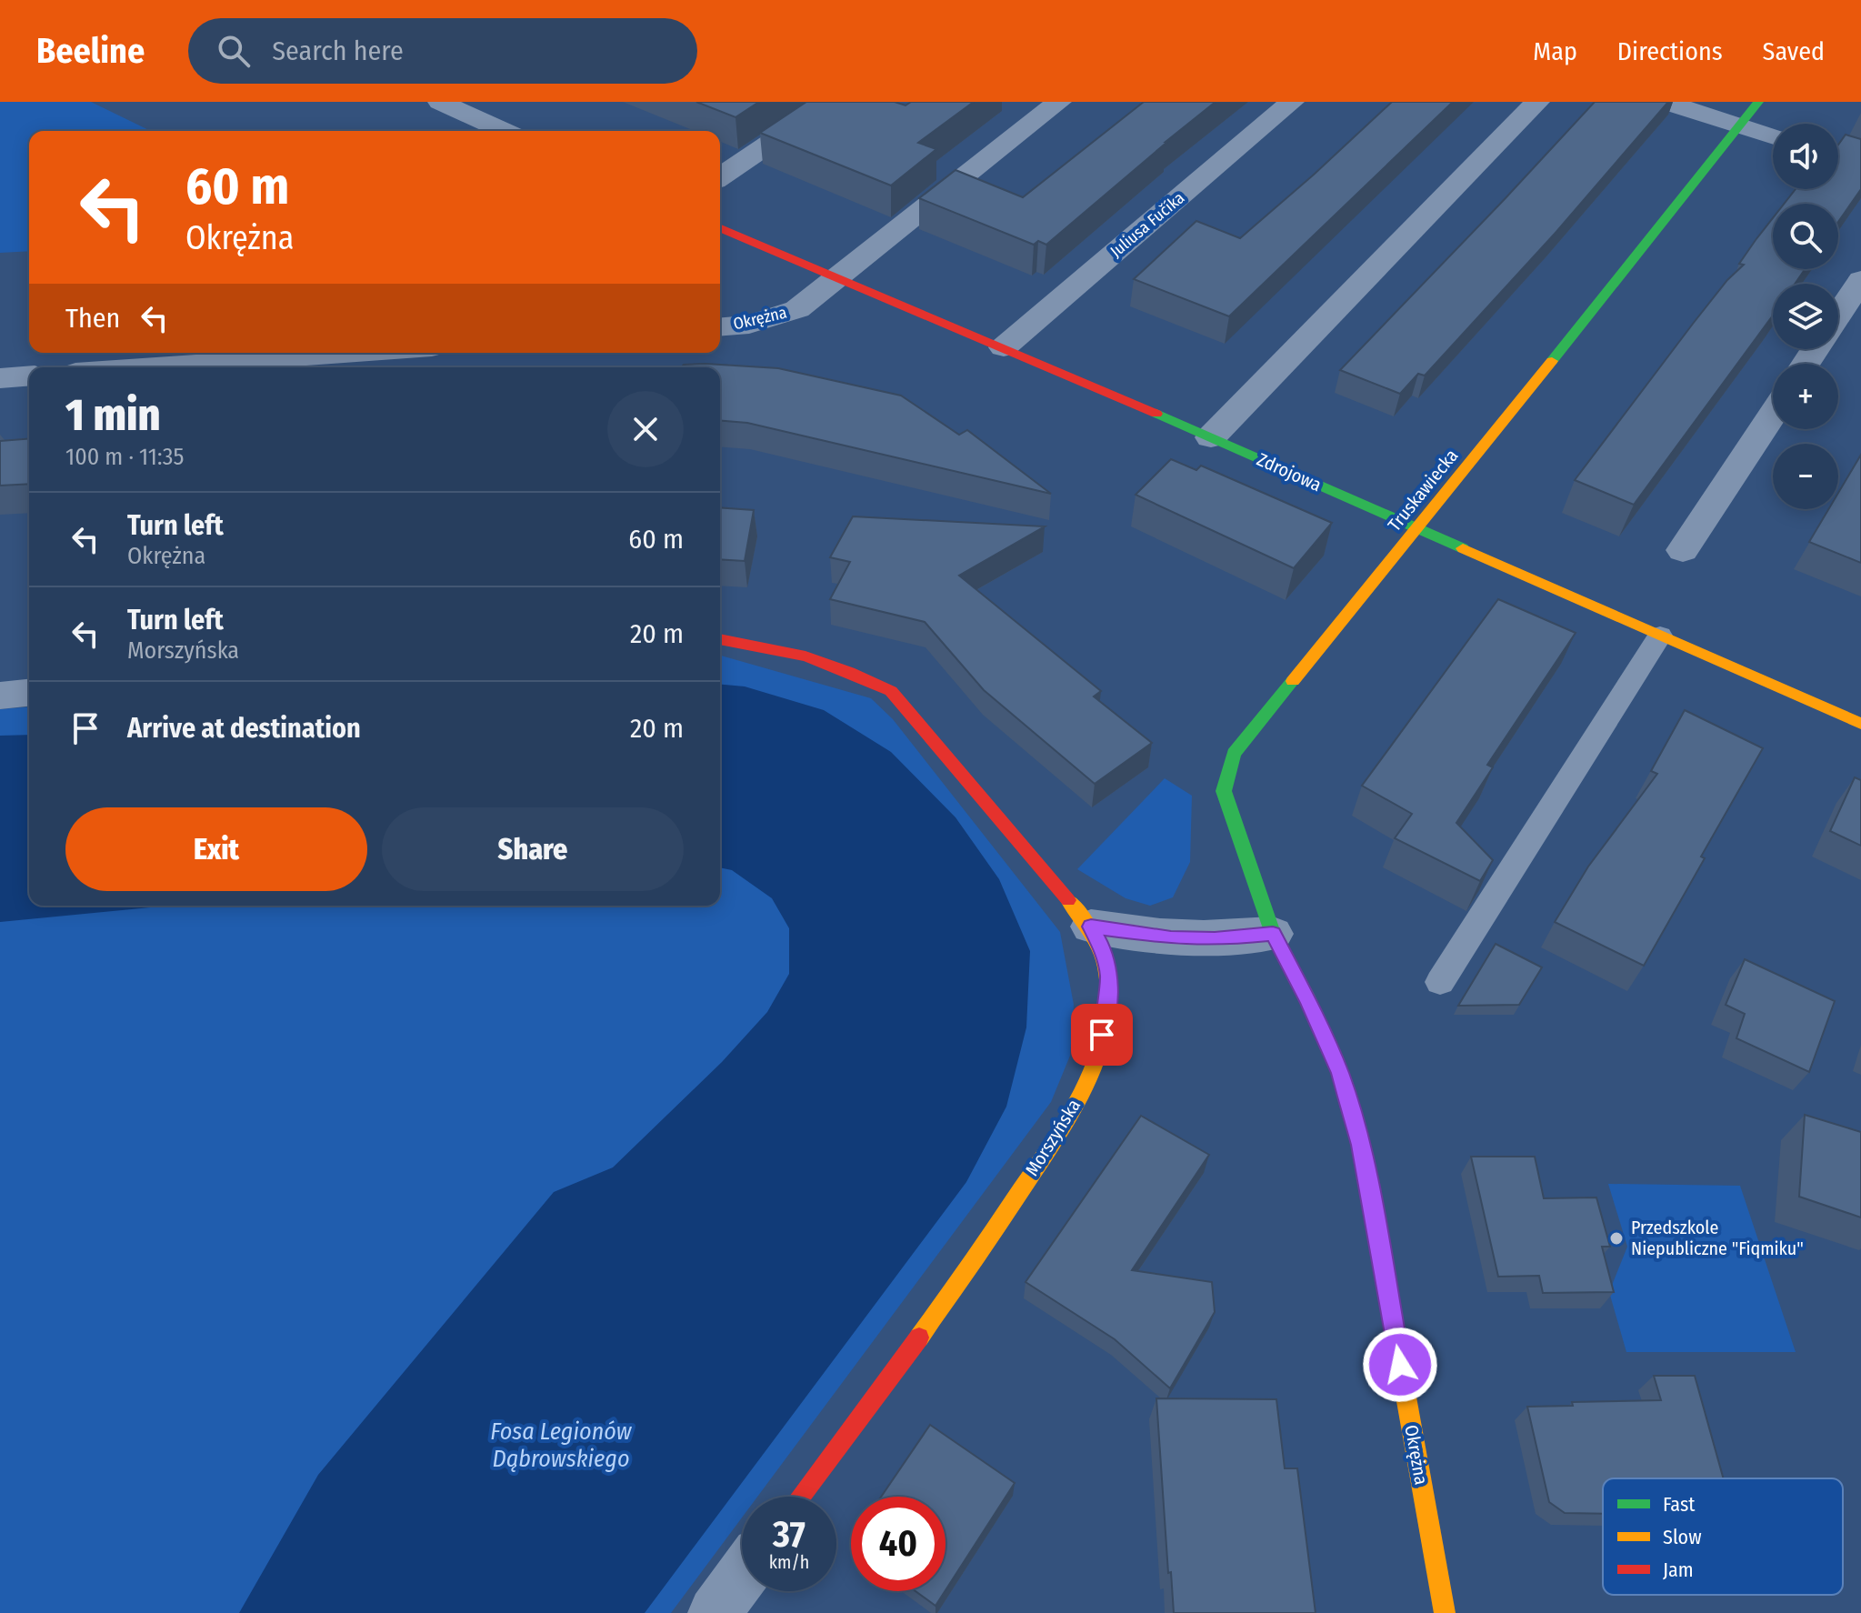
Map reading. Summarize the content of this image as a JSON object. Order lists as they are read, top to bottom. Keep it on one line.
{"streets":{"street":["Juliusa Fučíka","Okrężna","Zdrojowa","Truskawiecka","Morszyńska"]},"crossings":[["Juliusa Fučíka","Zdrojowa"],["Okrężna","Zdrojowa"],["Okrężna","Truskawiecka"],["Zdrojowa","Truskawiecka"]],"water":["Fosa Legionów Dąbrowskiego"],"places":["Przedszkole Niepubliczne \"Fiqmiku\""],"legend":["Fast","Slow","Jam"],"page":{"header":"Beeline","search":"Search here","nav":["Map","Directions","Saved"],"map_buttons":["+","−"],"turn":["60 m","Okrężna"],"then":"Then","heading":["1 min","100 m · 11:35"],"list":[{"name":"Turn left","note":"Okrężna","value":"60 m"},{"name":"Turn left","note":"Morszyńska","value":"20 m"},{"name":"Arrive at destination","value":"20 m"}],"buttons":["Exit","Share"],"speed":"37 km/h","limit":"40"}}
